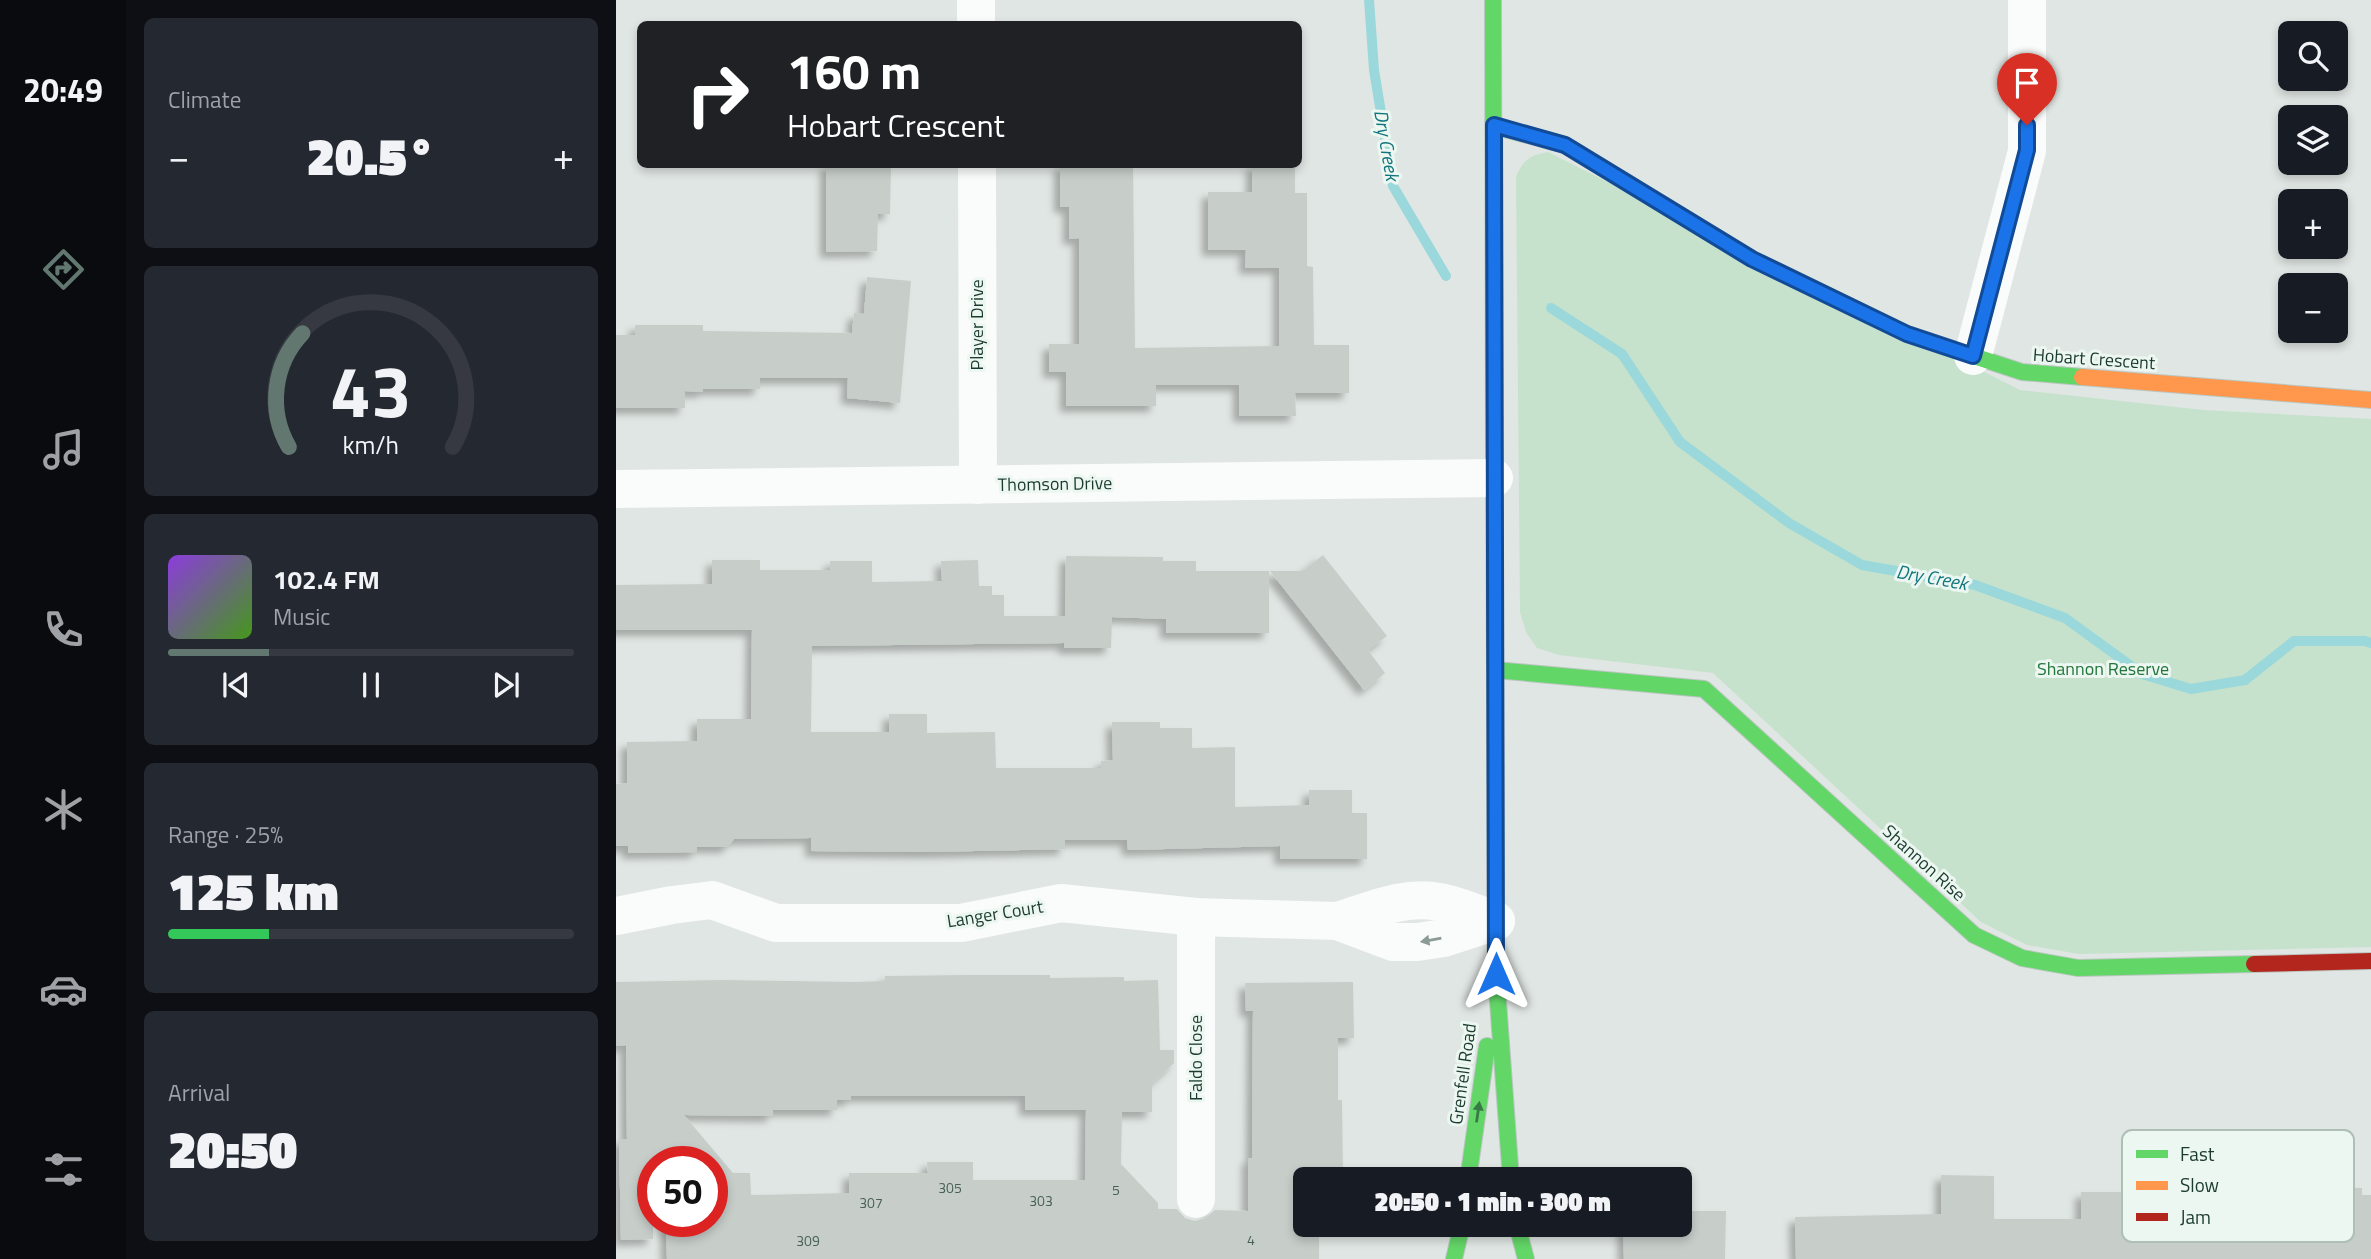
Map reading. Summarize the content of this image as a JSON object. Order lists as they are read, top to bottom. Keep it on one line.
{"streets":{"street":["Player Drive","Hobart Crescent","Thomson Drive","Shannon Rise","Langer Court","Faldo Close","Grenfell Road"]},"crossings":[["Player Drive","Thomson Drive"],["Hobart Crescent","Grenfell Road"],["Thomson Drive","Grenfell Road"],["Shannon Rise","Grenfell Road"],["Langer Court","Faldo Close"],["Langer Court","Grenfell Road"]],"water":["Dry Creek"],"parks":["Shannon Reserve"],"house_numbers":["305","5","303","307","4","309"],"legend":["Fast","Slow","Jam"],"page":{"tabs":"20:49","tile":["Climate",["Range · 25%","125 km"],["Arrival","20:50"]],"map_buttons":["+","−"],"turn":["160 m","Hobart Crescent"],"heat":["−","20.5°","+"],"song":["102.4 FM","Music"],"limit":"50","trip":"20:50 · 1 min · 300 m","gauge":["43","km/h"]}}
